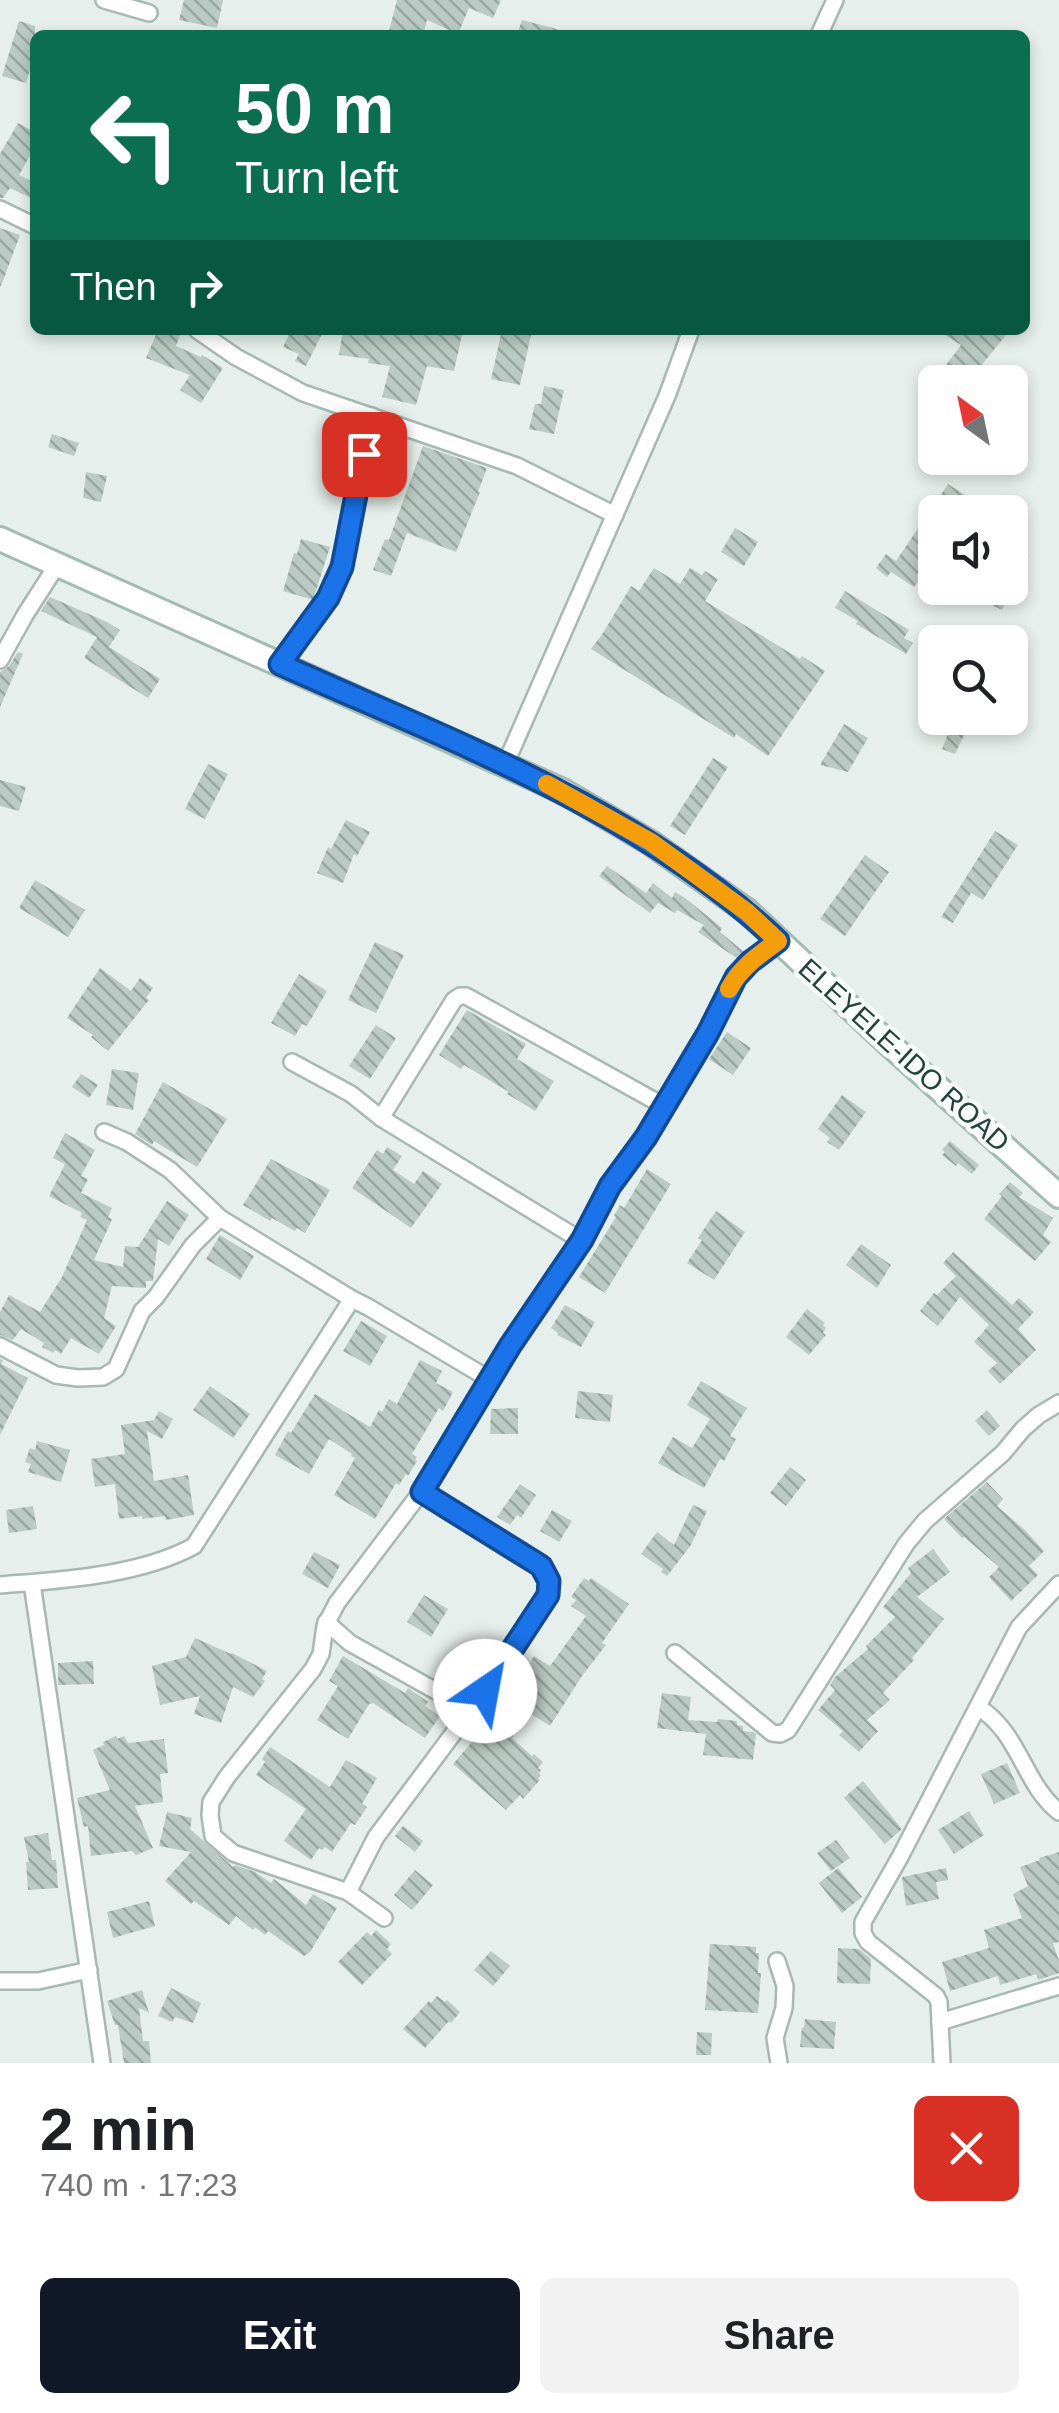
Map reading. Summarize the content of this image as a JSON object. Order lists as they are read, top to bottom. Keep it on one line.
{"streets":{"main road":["ELEYELE-IDO ROAD"]},"north":"top left","page":{"turn":["50 m","Turn left"],"then":"Then","heading":["2 min","740 m · 17:23"],"buttons":["Exit","Share"]}}
